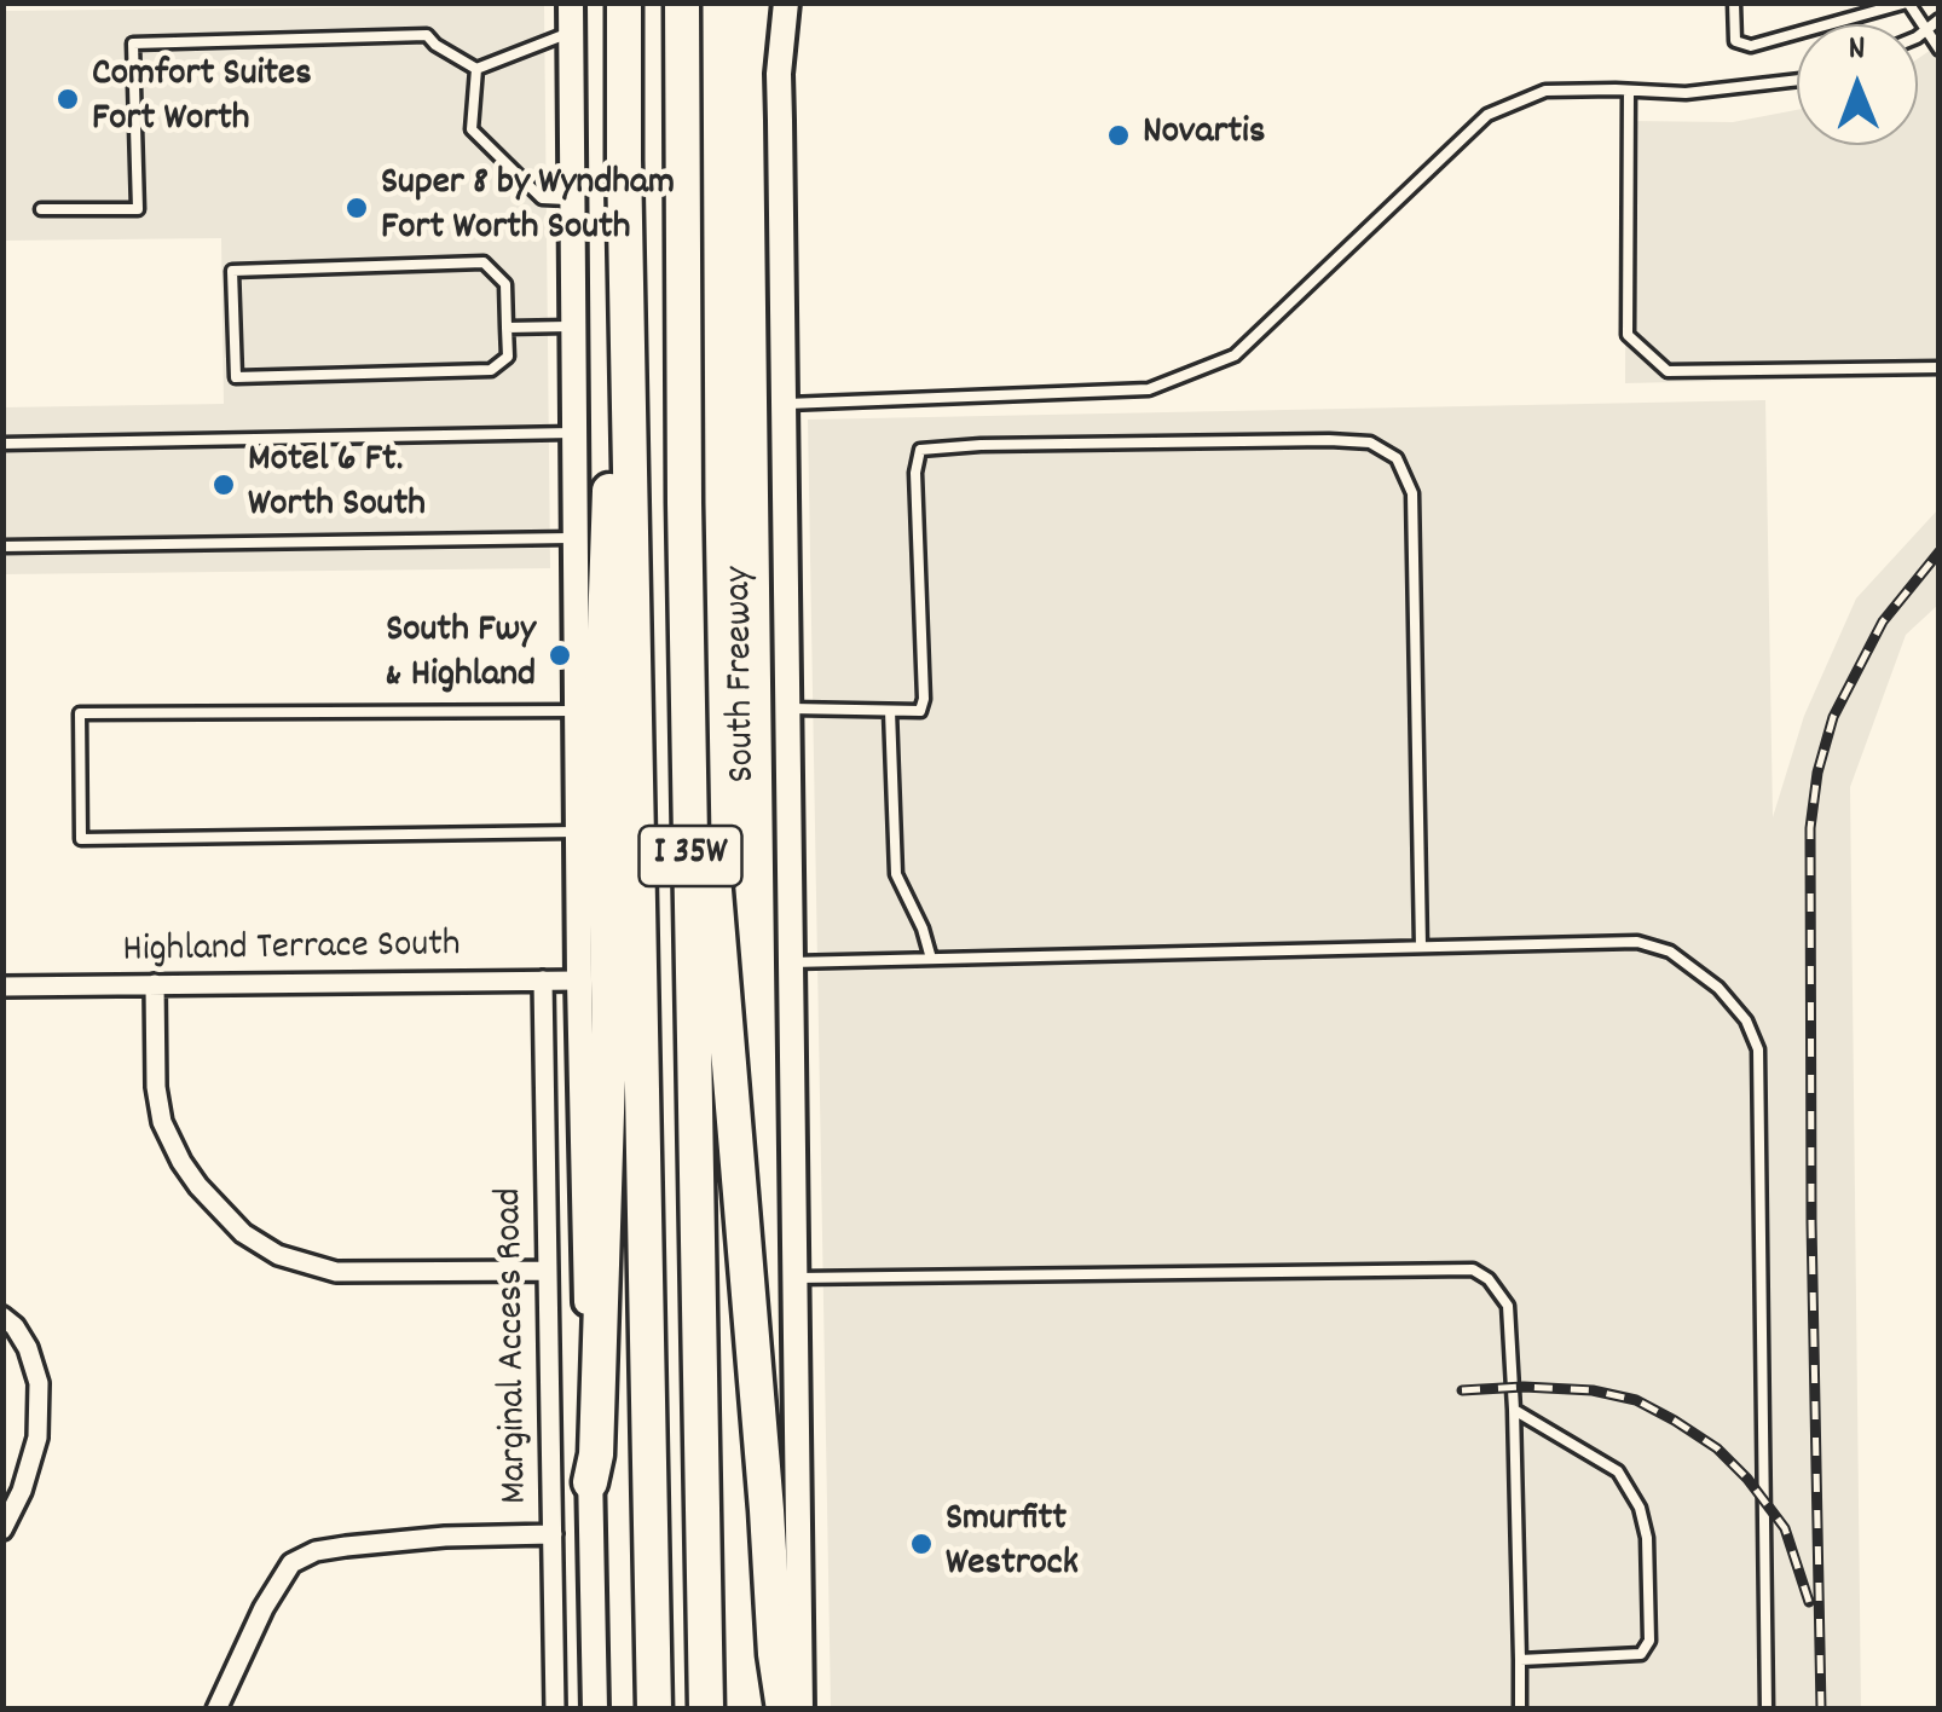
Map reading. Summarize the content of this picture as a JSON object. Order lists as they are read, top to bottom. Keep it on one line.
{"streets":{"highway":["South Freeway","I 35W"],"street":["Highland Terrace South","Marginal Access Road"]},"crossings":[["Highland Terrace South","Marginal Access Road"]],"places":["Comfort Suites Fort Worth","Novartis","Super 8 by Wyndham Fort Worth South","Motel 6 Ft. Worth South","South Fwy & Highland","Smurfitt Westrock"],"north":"top"}
